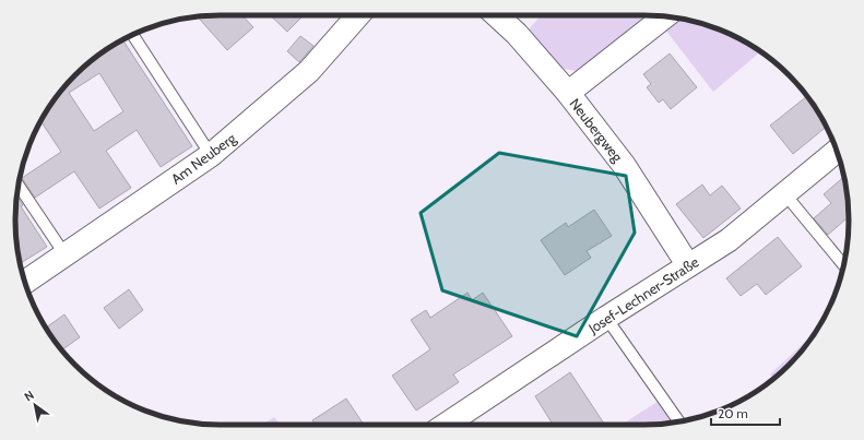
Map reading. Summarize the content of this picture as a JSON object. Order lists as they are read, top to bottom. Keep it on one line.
{"streets":{"street":["Neubergweg","Am Neuberg","Josef-Lechner-Straße"]},"crossings":[["Neubergweg","Josef-Lechner-Straße"]],"scale_bar":"20 m","north":"top left"}
